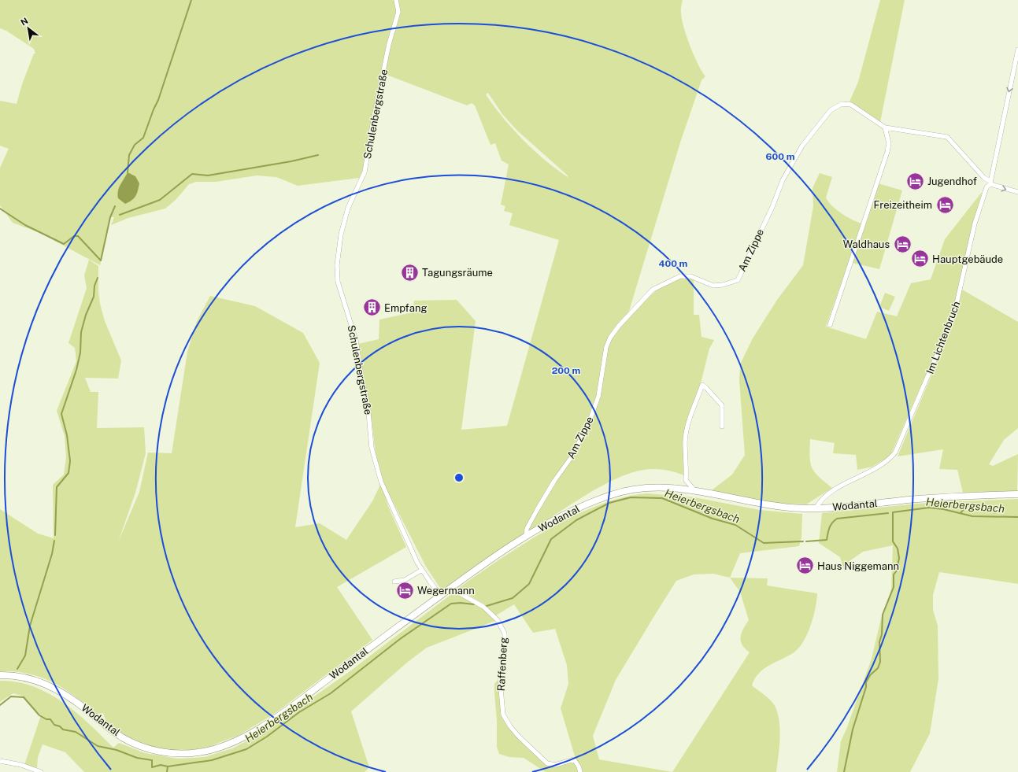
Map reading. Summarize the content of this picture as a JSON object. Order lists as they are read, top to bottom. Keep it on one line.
{"streets":{"main road":["Wodantal"],"street":["Schulenbergstraße","Am Zippe","Im Lichtenbruch","Raffenberg"]},"crossings":[["Schulenbergstraße","Wodantal"],["Am Zippe","Im Lichtenbruch"],["Am Zippe","Wodantal"],["Im Lichtenbruch","Wodantal"],["Wodantal","Raffenberg"]],"water":["Heierbergsbach"],"places":{"hotel":["Jugendhof","Freizeitheim","Waldhaus","Hauptgebäude","Haus Niggemann","Wegermann"],"building":["Tagungsräume","Empfang"]},"north":"top left","rings":["600 m","400 m","200 m"]}
